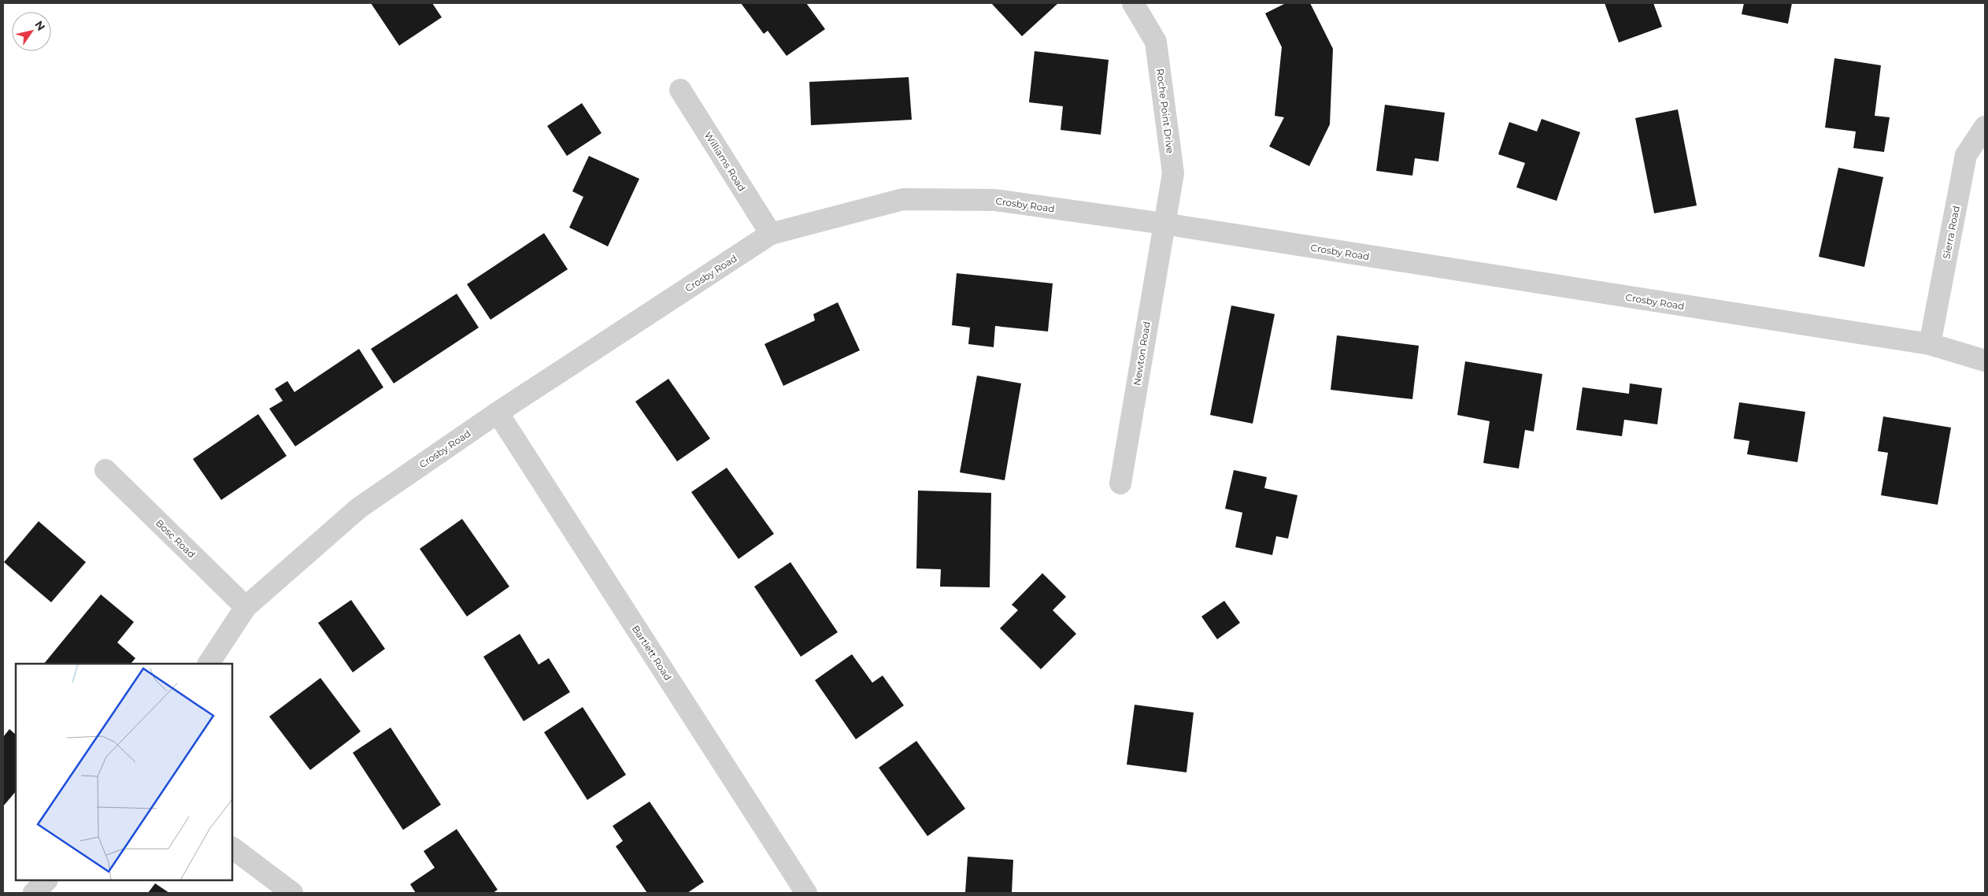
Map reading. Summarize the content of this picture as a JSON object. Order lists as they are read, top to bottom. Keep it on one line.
{"streets":{"street":["Roche Point Drive","Williams Road","Crosby Road","Sierra Road","Newton Road","Bosc Road","Bartlett Road"]},"crossings":[["Roche Point Drive","Crosby Road"],["Roche Point Drive","Newton Road"],["Williams Road","Crosby Road"],["Crosby Road","Sierra Road"],["Crosby Road","Newton Road"],["Crosby Road","Bosc Road"],["Crosby Road","Bartlett Road"]],"north":"top right"}
